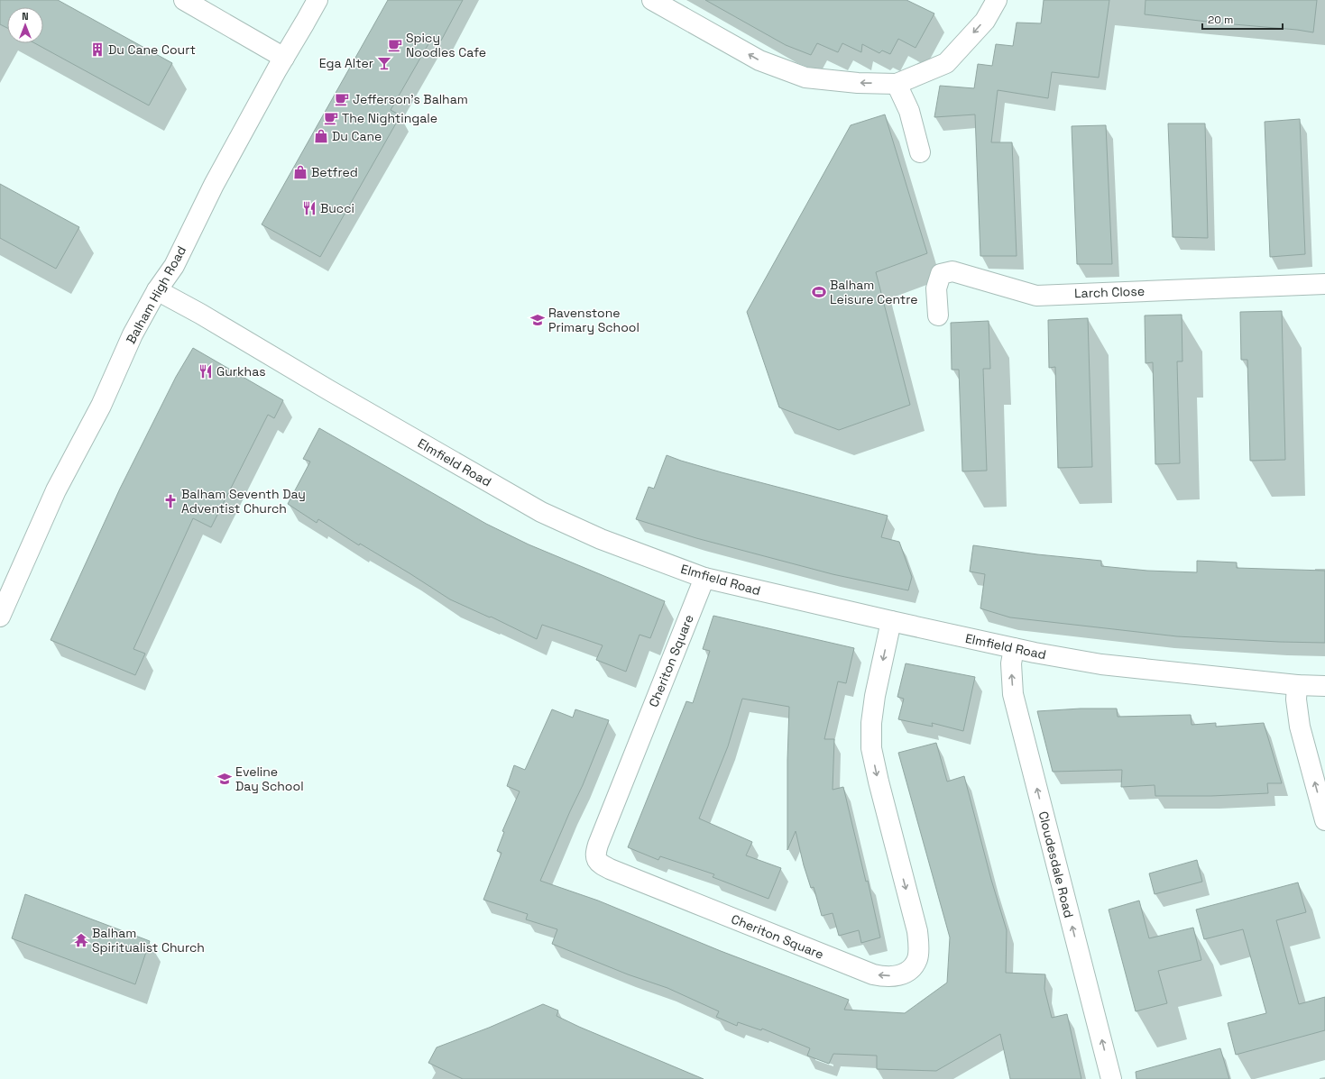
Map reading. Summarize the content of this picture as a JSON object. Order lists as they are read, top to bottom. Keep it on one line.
{"streets":{"main road":["Larch Close","Balham High Road","Elmfield Road","Cheriton Square","Cloudesdale Road"]},"crossings":[["Balham High Road","Elmfield Road"],["Elmfield Road","Cheriton Square"],["Elmfield Road","Cloudesdale Road"]],"one_way":["Cloudesdale Road"],"places":{"cafe":["Spicy Noodles Cafe","Jefferson's Balham","The Nightingale"],"building":["Du Cane Court"],"bar":["Ega Alter"],"shop":["Du Cane","Betfred"],"restaurant":["Bucci","Gurkhas"],"sports":["Balham Leisure Centre"],"school or university":["Ravenstone Primary School","Eveline Day School"],"church":["Balham Seventh Day Adventist Church"],"temple":["Balham Spiritualist Church"]},"scale_bar":"20 m","north":"top"}
